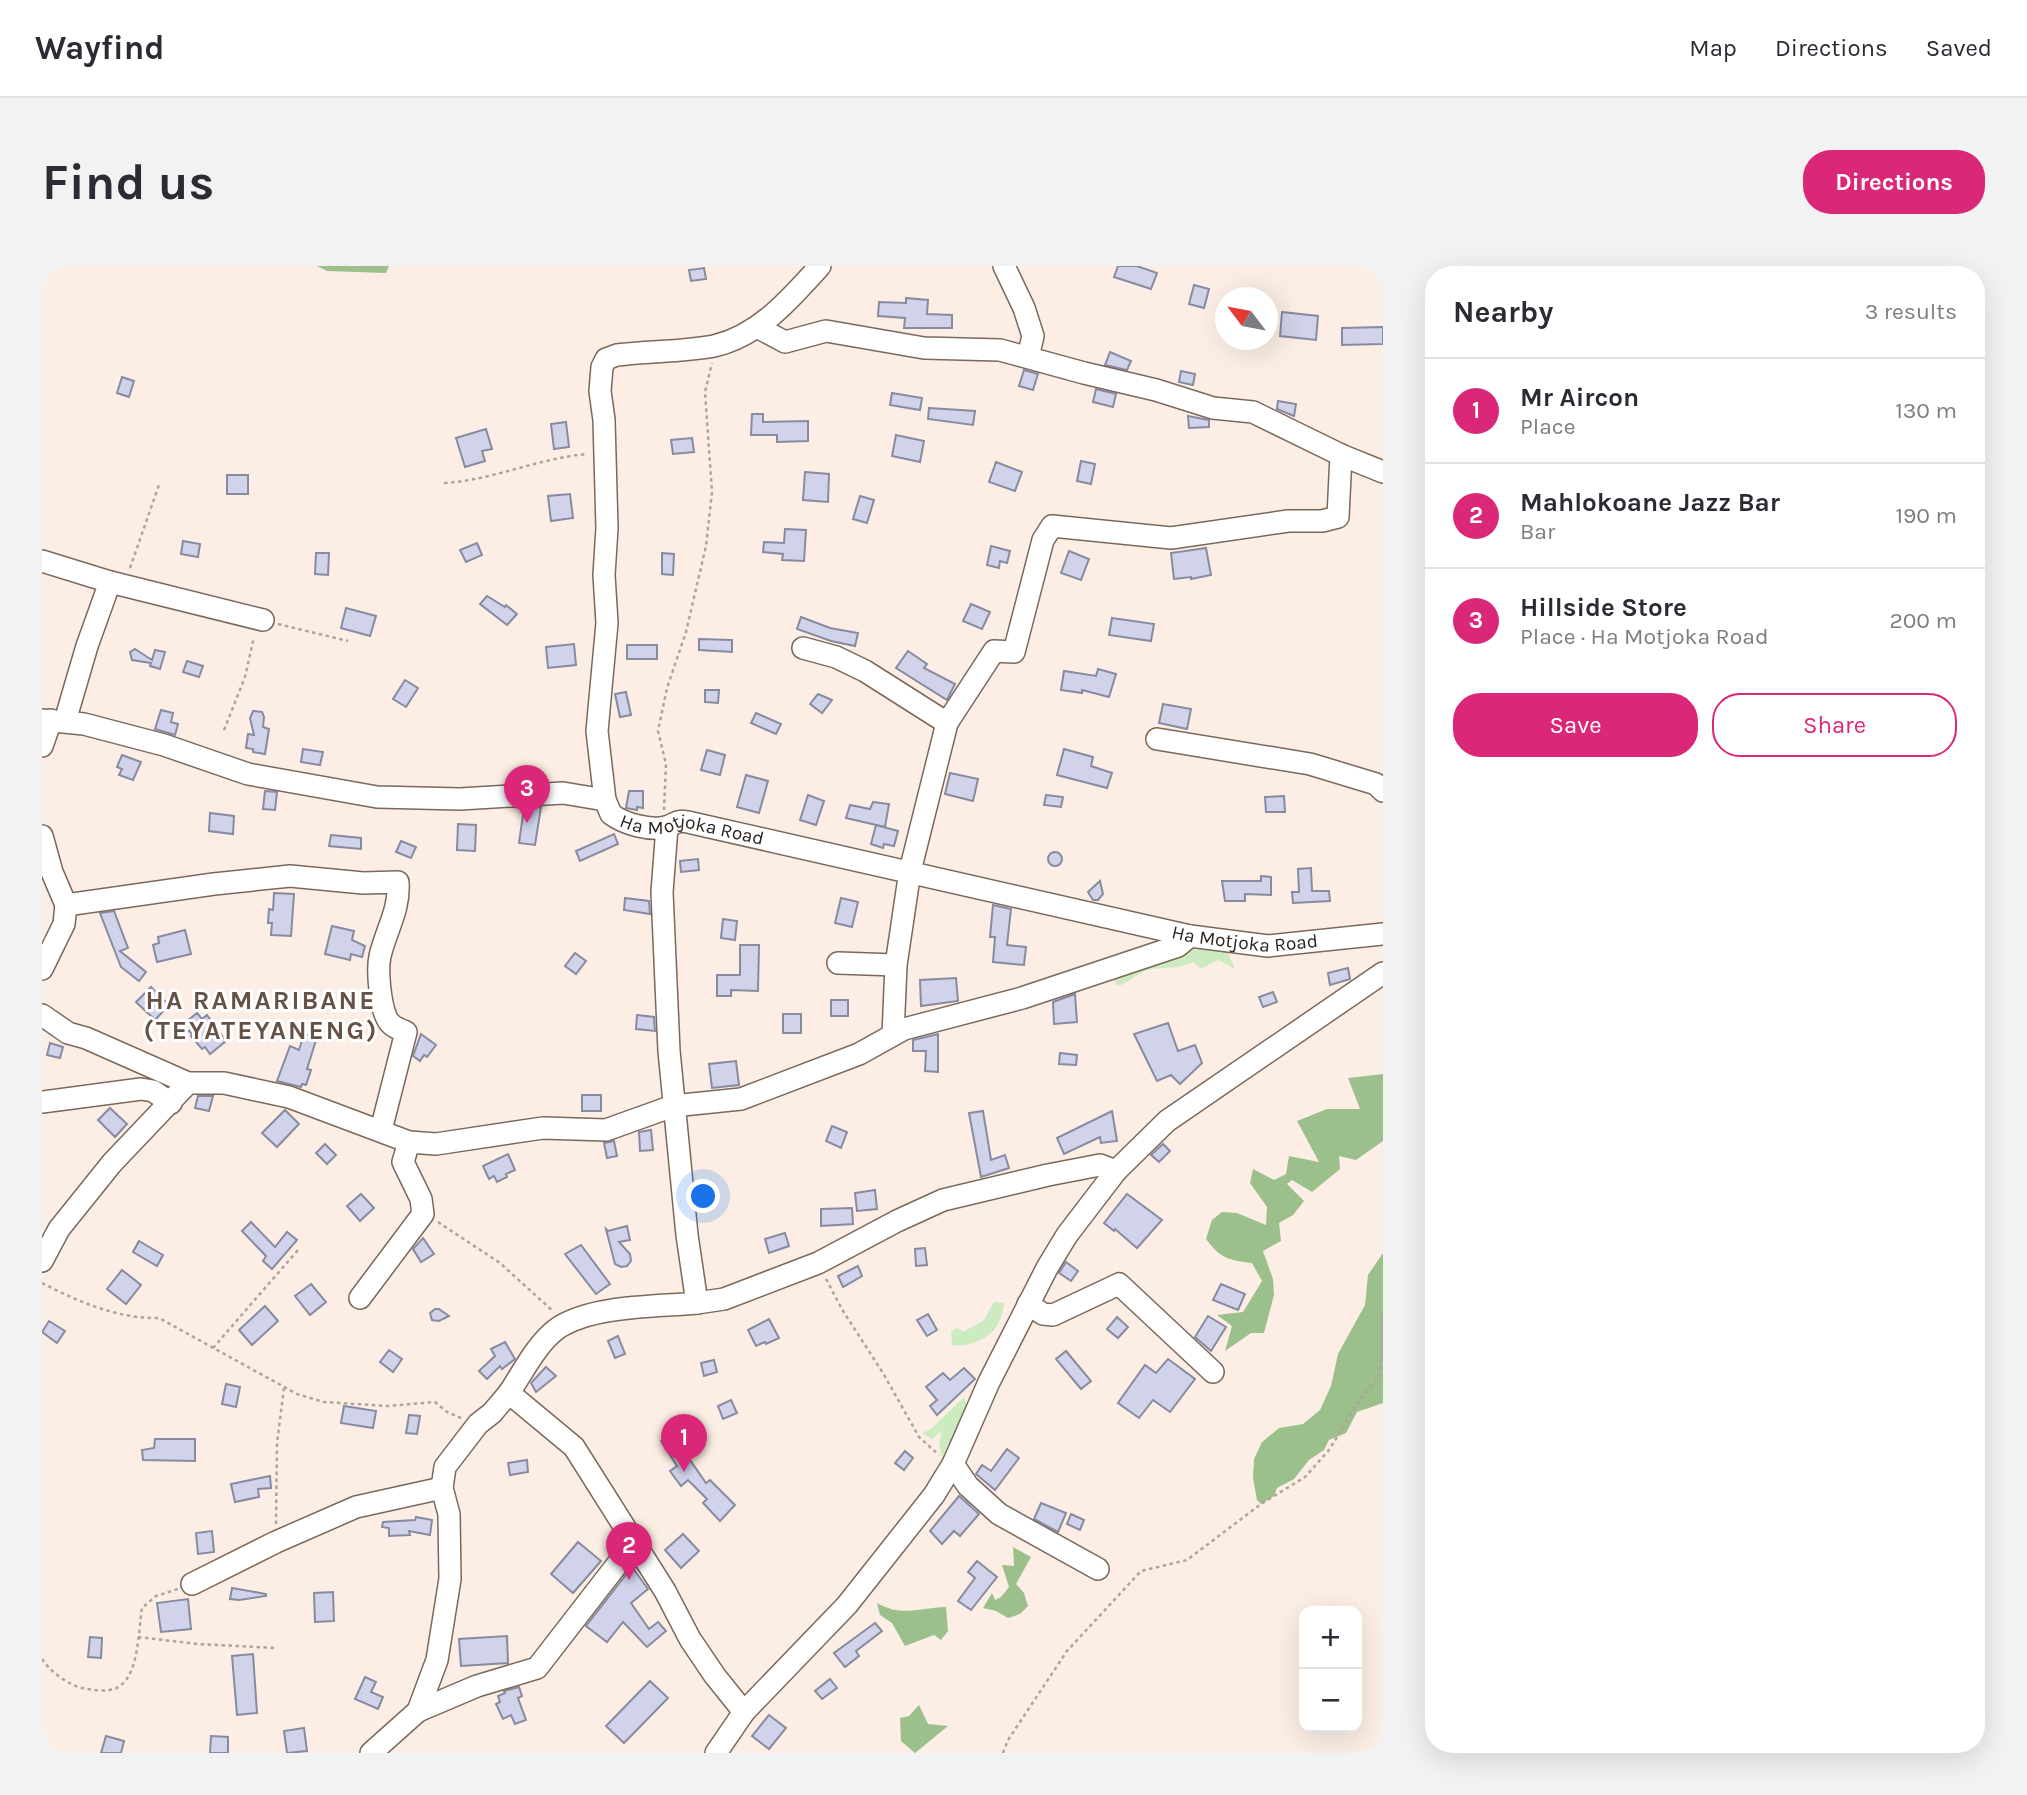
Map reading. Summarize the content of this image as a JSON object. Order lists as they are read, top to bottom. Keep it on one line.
{"streets":{"street":["Ha Motjoka Road"]},"districts":["HA RAMARIBANE (TEYATEYANENG)"],"north":"top left","page":{"header":"Wayfind","nav":["Map","Directions","Saved"],"buttons":["Directions",["Save","Share"]],"title":"Find us","heading":["Nearby","3 results"],"list":[{"mark":"1","name":"Mr Aircon","note":"Place","value":"130 m"},{"mark":"2","name":"Mahlokoane Jazz Bar","note":"Bar","value":"190 m"},{"mark":"3","name":"Hillside Store","note":"Place · Ha Motjoka Road","value":"200 m"}],"pins":["3","1","2"],"map_buttons":["+","−"]}}
